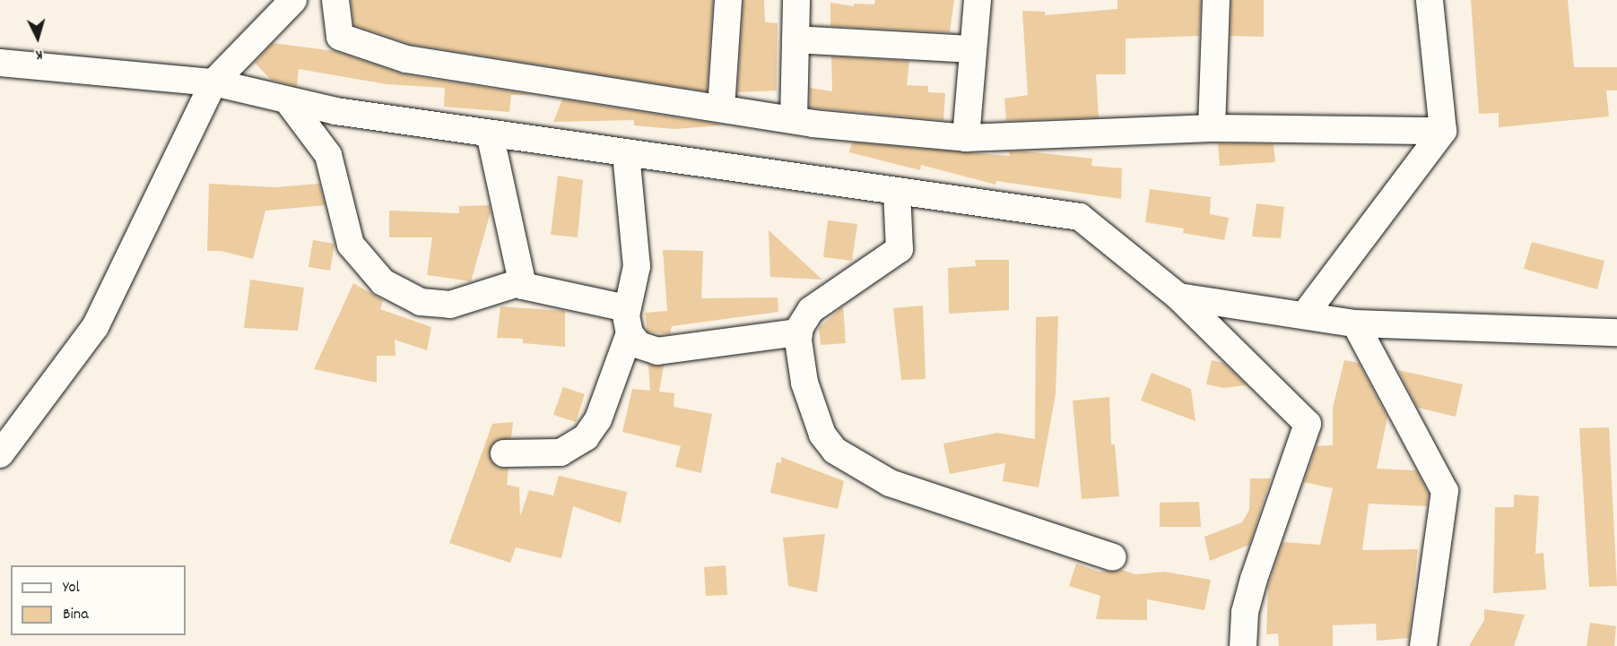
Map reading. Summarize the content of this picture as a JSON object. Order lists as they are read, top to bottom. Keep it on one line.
{"legend":["Yol","Bina"],"north":"bottom"}
